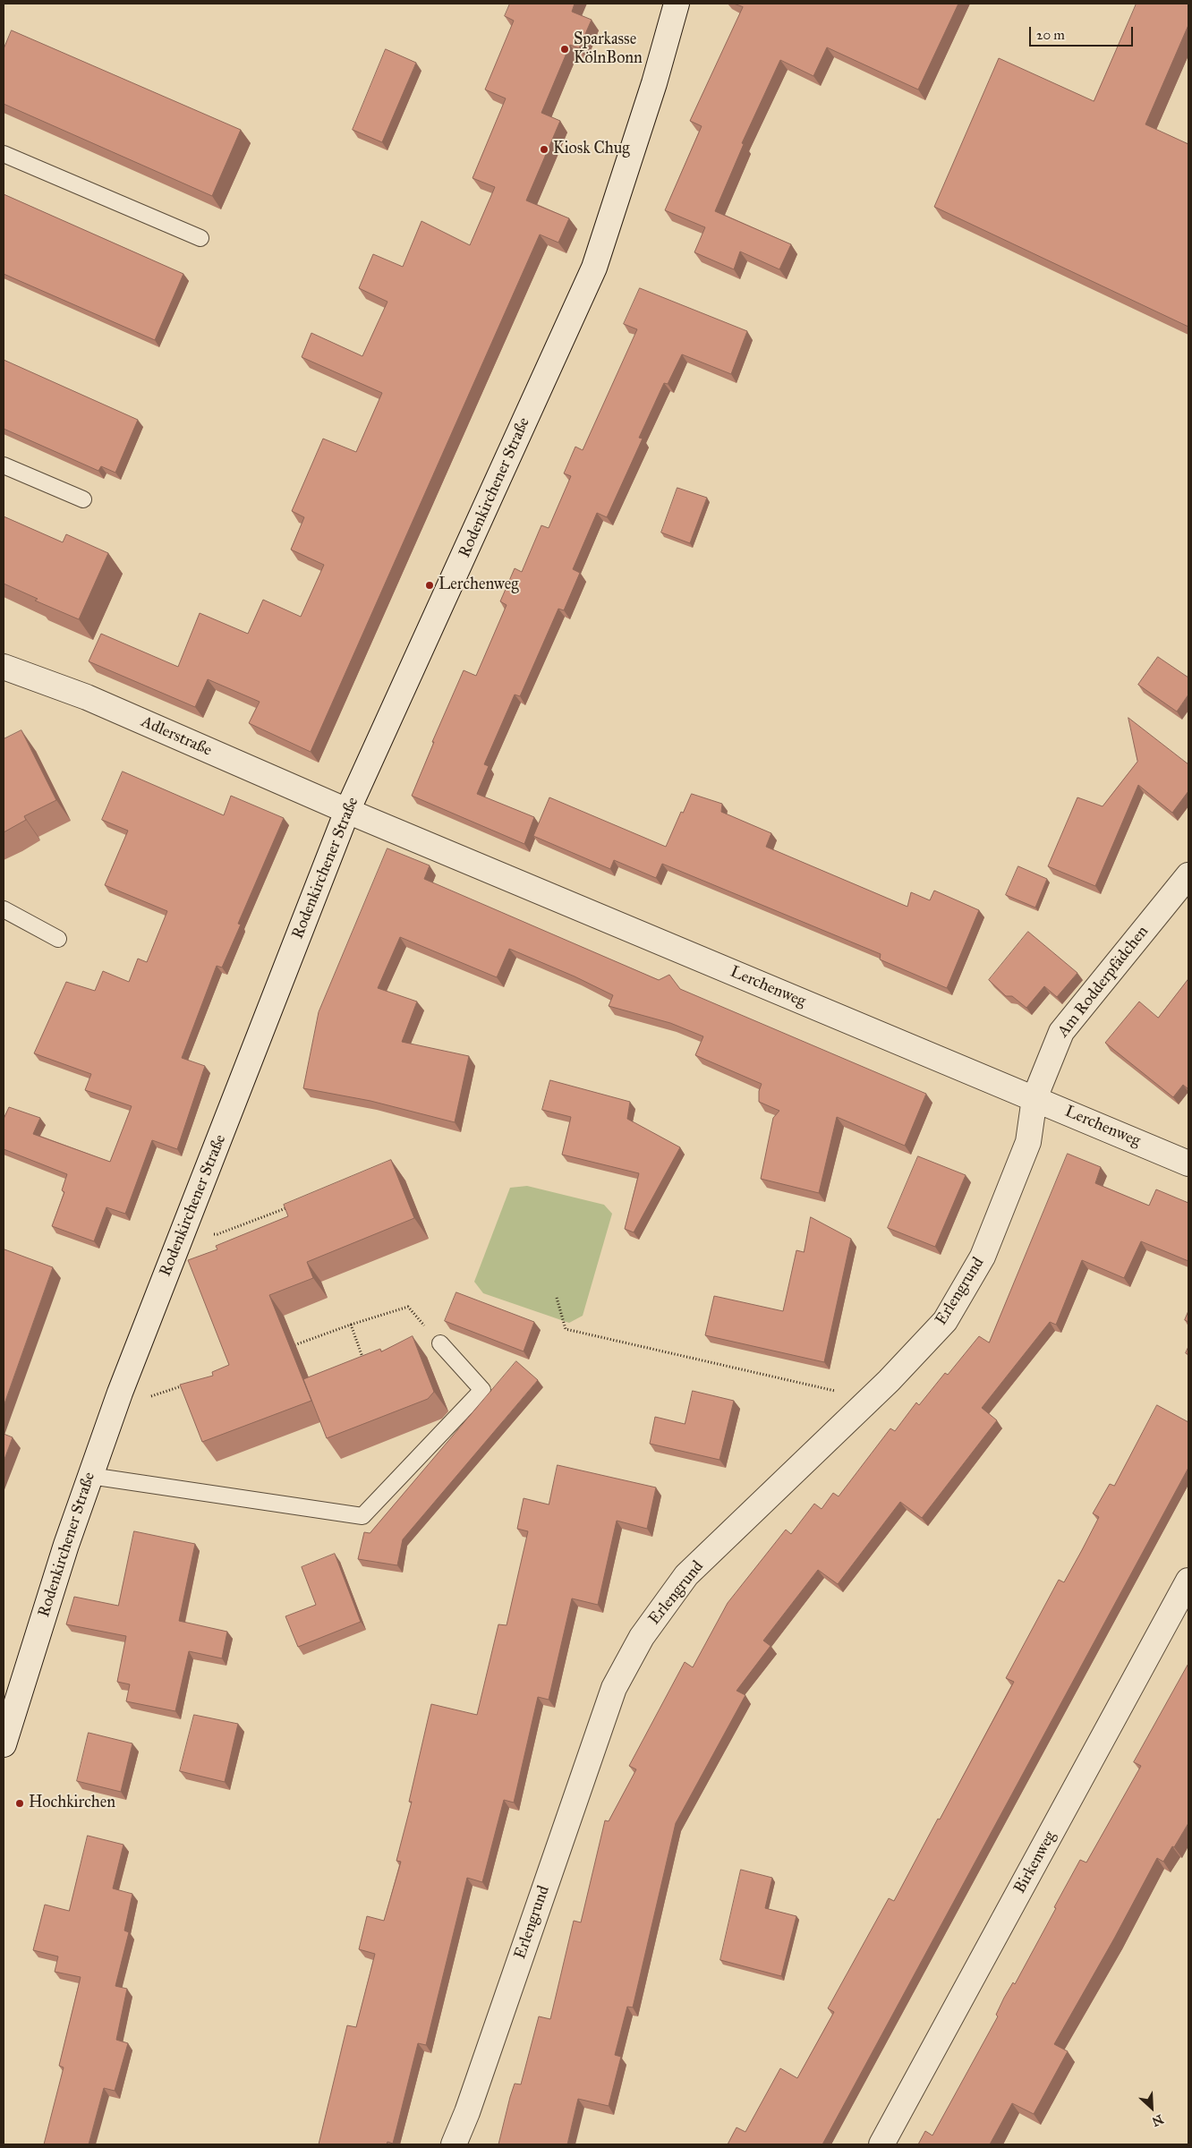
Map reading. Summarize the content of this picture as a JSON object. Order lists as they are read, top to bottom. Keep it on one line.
{"streets":{"street":["Rodenkirchener Straße","Adlerstraße","Am Rodderpfädchen","Lerchenweg","Erlengrund","Birkenweg"]},"crossings":[["Rodenkirchener Straße","Adlerstraße"],["Rodenkirchener Straße","Lerchenweg"],["Adlerstraße","Lerchenweg"],["Am Rodderpfädchen","Lerchenweg"],["Am Rodderpfädchen","Erlengrund"],["Lerchenweg","Erlengrund"]],"places":["Sparkasse KölnBonn","Kiosk Chug","Lerchenweg","Hochkirchen"],"scale_bar":"20 m","north":"bottom right"}
